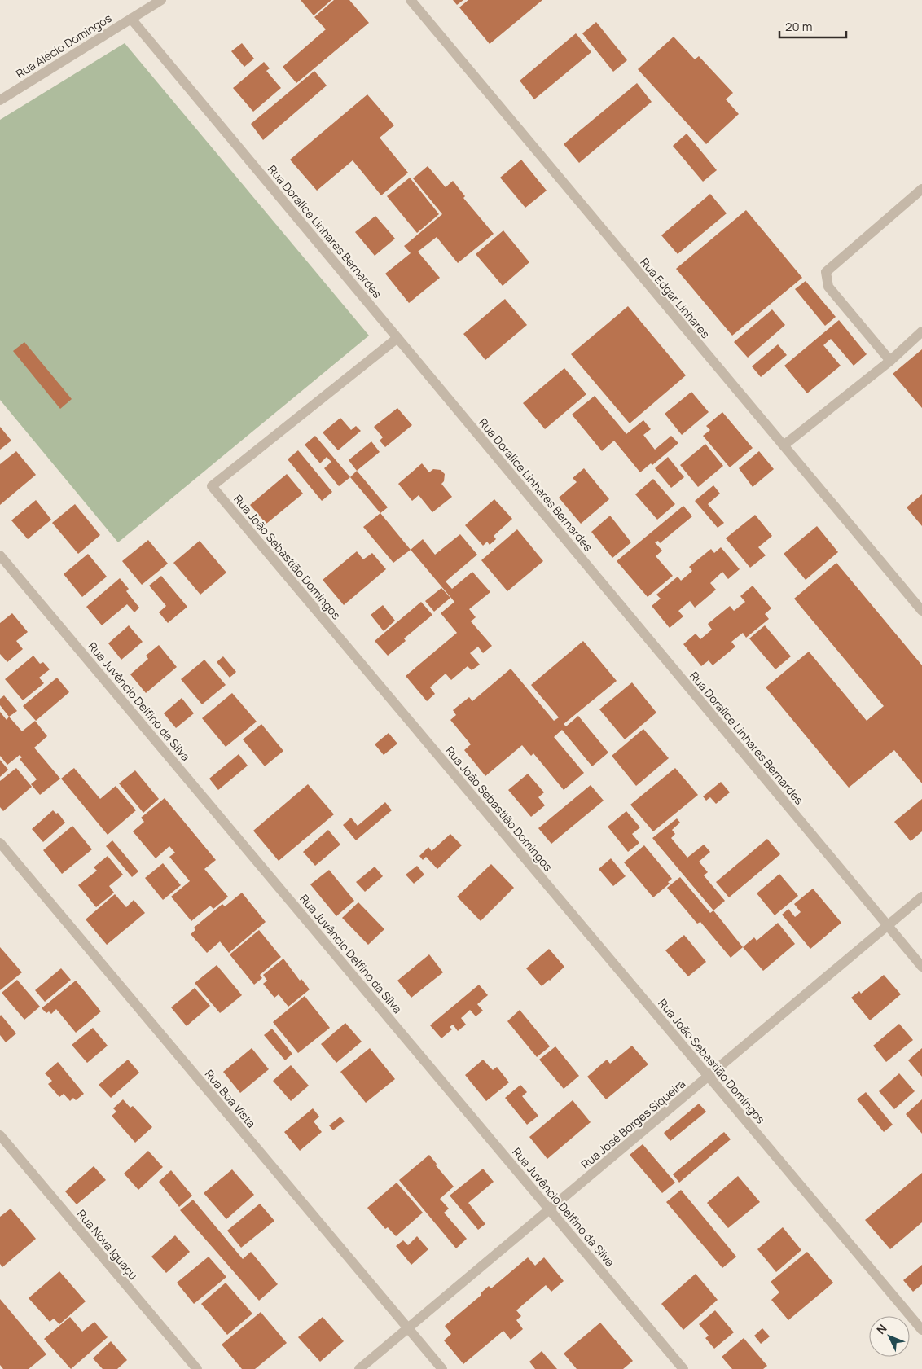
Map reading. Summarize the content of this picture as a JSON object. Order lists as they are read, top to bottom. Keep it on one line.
{"streets":{"street":["Rua Alécio Domingos","Rua Doralice Linhares Bernardes","Rua Edgar Linhares","Rua João Sebastião Domingos","Rua Juvêncio Delfino da Silva","Rua Boa Vista","Rua José Borges Siqueira","Rua Nova Iguaçu"]},"crossings":[["Rua Alécio Domingos","Rua Doralice Linhares Bernardes"],["Rua Doralice Linhares Bernardes","Rua João Sebastião Domingos"],["Rua Doralice Linhares Bernardes","Rua José Borges Siqueira"],["Rua João Sebastião Domingos","Rua José Borges Siqueira"],["Rua Juvêncio Delfino da Silva","Rua José Borges Siqueira"],["Rua Boa Vista","Rua José Borges Siqueira"]],"scale_bar":"20 m","north":"top left"}
